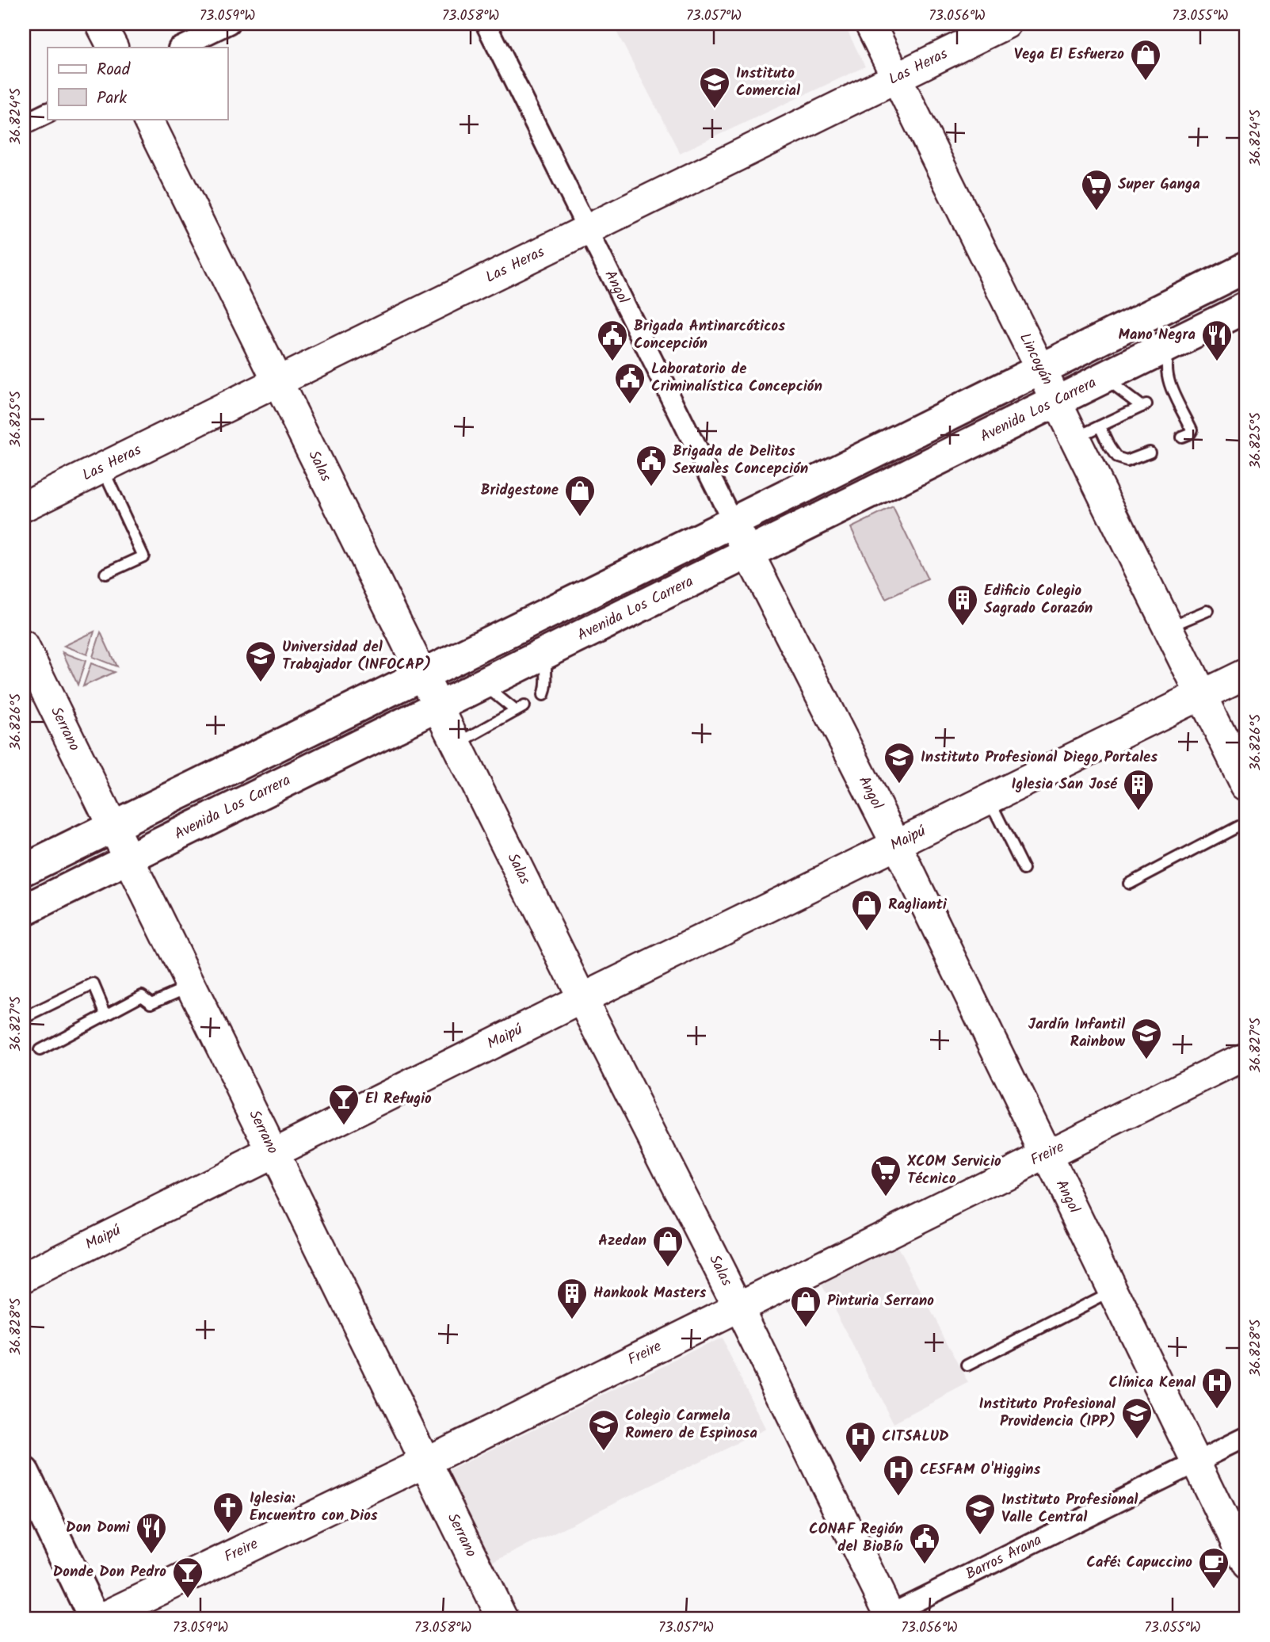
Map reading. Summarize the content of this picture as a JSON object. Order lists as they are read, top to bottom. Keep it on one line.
{"streets":{"main road":["Avenida Los Carrera"],"street":["Las Heras","Angol","Lincoyán","Salas","Serrano","Maipú","Freire","Barros Arana"]},"crossings":[["Las Heras","Angol"],["Las Heras","Lincoyán"],["Las Heras","Salas"],["Angol","Avenida Los Carrera"],["Angol","Maipú"],["Angol","Freire"],["Angol","Barros Arana"],["Lincoyán","Avenida Los Carrera"],["Lincoyán","Maipú"],["Avenida Los Carrera","Salas"],["Avenida Los Carrera","Serrano"],["Salas","Maipú"],["Salas","Freire"],["Salas","Barros Arana"],["Serrano","Maipú"],["Serrano","Freire"]],"places":{"shop":["Vega El Esfuerzo","Bridgestone","Raglianti","Azedan","Pinturia Serrano"],"school or university":["Instituto Comercial","Universidad del Trabajador (INFOCAP)","Instituto Profesional Diego Portales","Jardín Infantil Rainbow","Instituto Profesional Providencia (IPP)","Colegio Carmela Romero de Espinosa","Instituto Profesional Valle Central"],"supermarket":["Super Ganga","XCOM Servicio Técnico"],"public building":["Brigada Antinarcóticos Concepción","Laboratorio de Criminalística Concepción","Brigada de Delitos Sexuales Concepción","CONAF Región del BioBío"],"restaurant":["Mano Negra","Don Domi"],"building":["Edificio Colegio Sagrado Corazón","Iglesia San José","Hankook Masters"],"bar":["El Refugio","Donde Don Pedro"],"hospital":["Clínica Kenal","CITSALUD","CESFAM O'Higgins"],"church":["Iglesia: Encuentro con Dios"],"cafe":["Café: Capuccino"]},"legend":["Road","Park"],"coordinates":["73.059°W","73.058°W","73.057°W","73.056°W","73.055°W","36.824°S","36.825°S","36.826°S","36.827°S","36.828°S"]}
